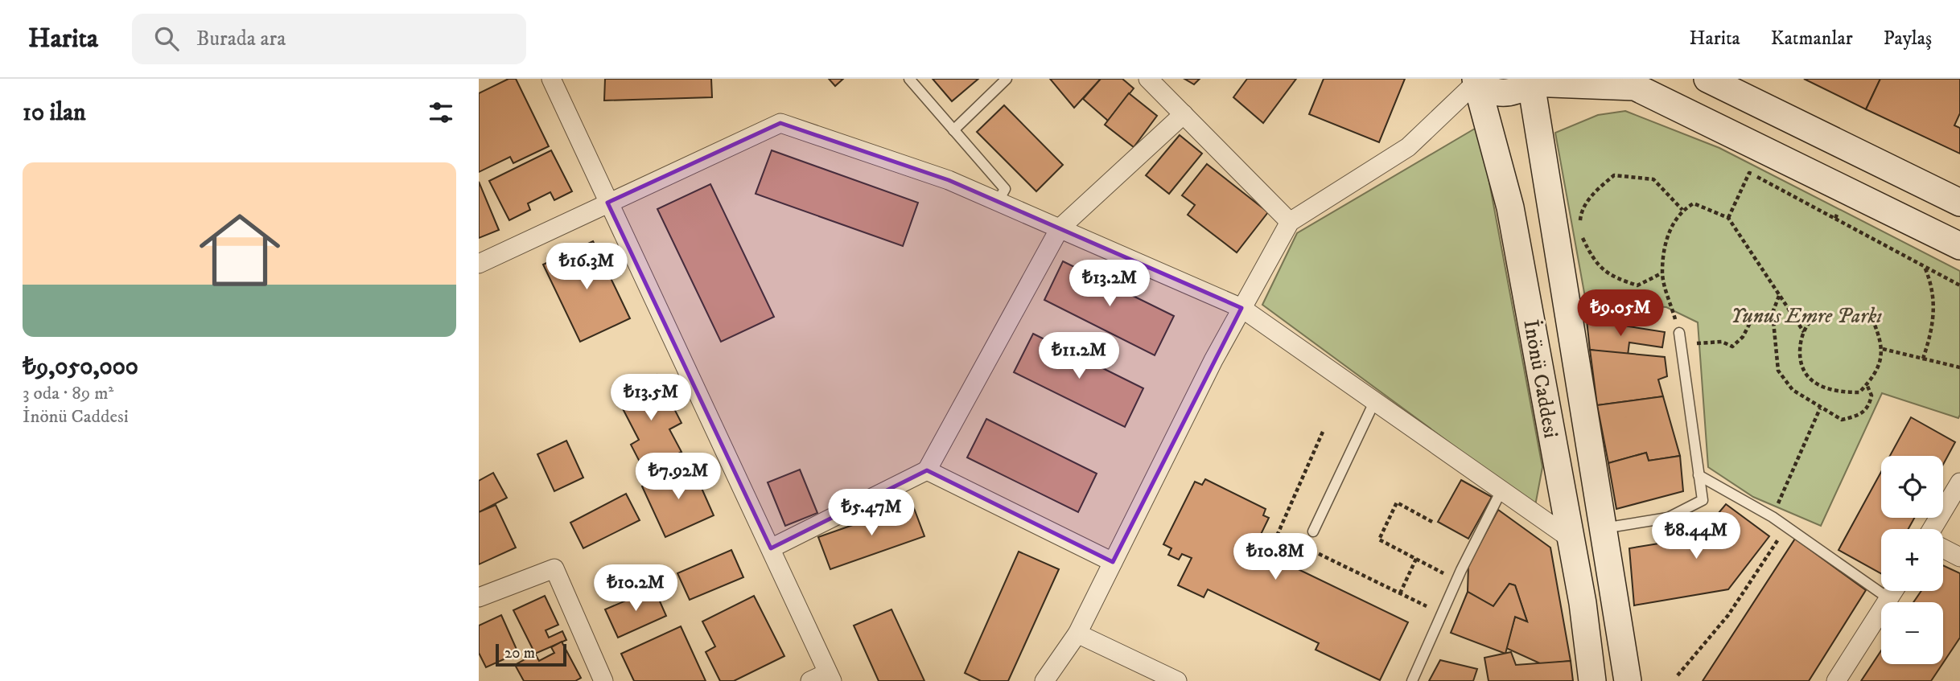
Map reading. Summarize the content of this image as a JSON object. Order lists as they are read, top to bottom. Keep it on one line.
{"streets":{"main road":["İnönü Caddesi"]},"parks":["Yunus Emre Parkı"],"scale_bar":"20 m","page":{"header":"Harita","search":"Burada ara","nav":["Harita","Katmanlar","Paylaş"],"heading":"10 ilan","list":[{"name":"₺9,050,000","note":"3 oda · 89 m² · İnönü Caddesi"}],"price":["₺16.3M","₺13.2M","₺9.05M","₺11.2M","₺13.5M","₺7.92M","₺5.47M","₺8.44M","₺10.8M","₺10.2M"],"map_buttons":["+","−"],"scale":"20 m"}}
